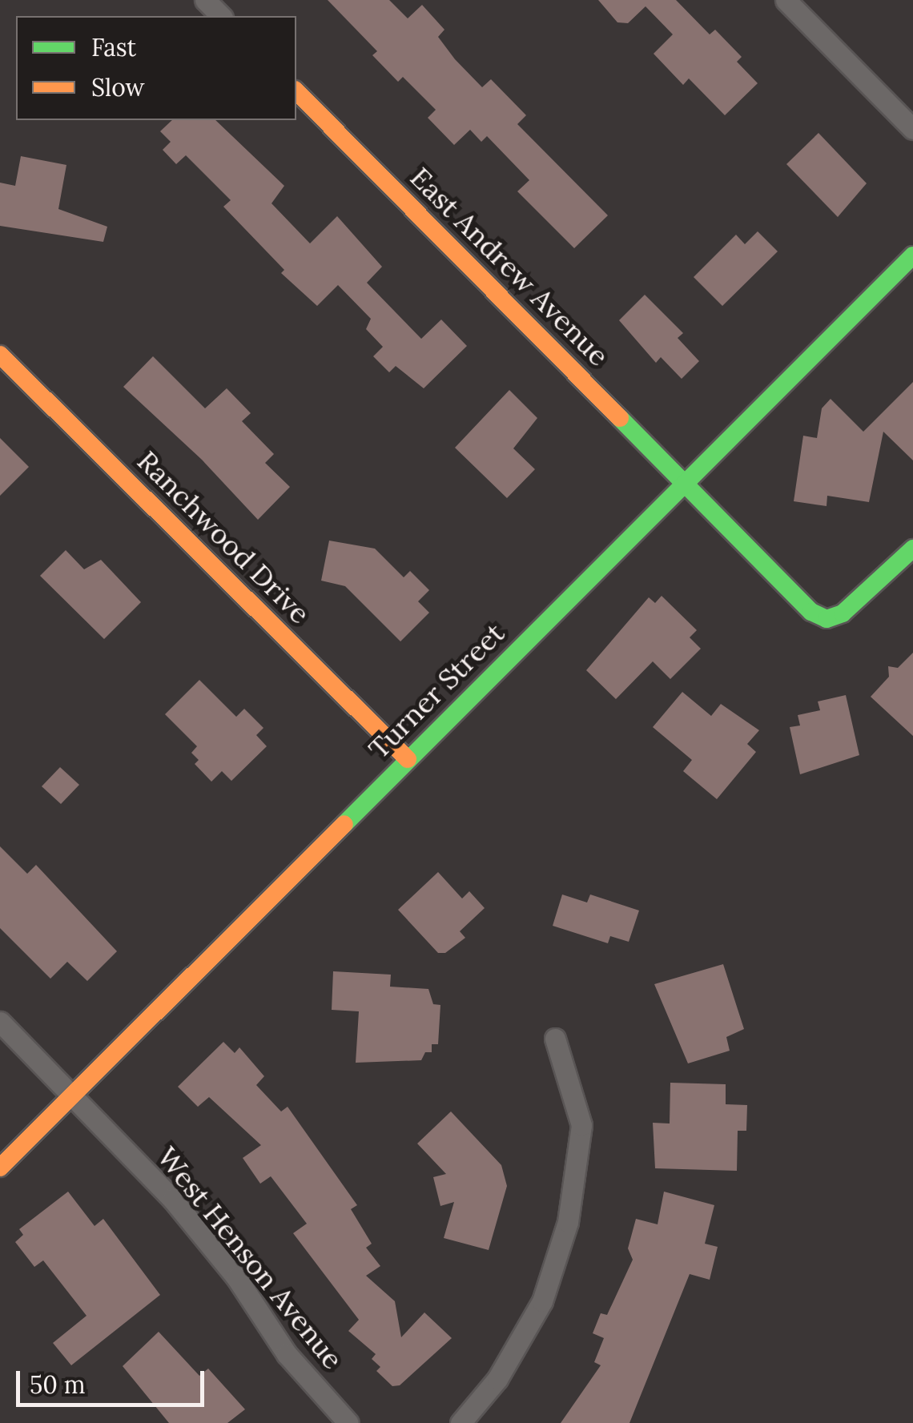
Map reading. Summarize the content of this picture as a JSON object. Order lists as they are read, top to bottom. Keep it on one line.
{"streets":{"street":["East Andrew Avenue","Ranchwood Drive","Turner Street","West Henson Avenue"]},"crossings":[["East Andrew Avenue","Turner Street"],["Ranchwood Drive","Turner Street"],["Turner Street","West Henson Avenue"]],"legend":["Fast","Slow"],"scale_bar":"50 m"}
